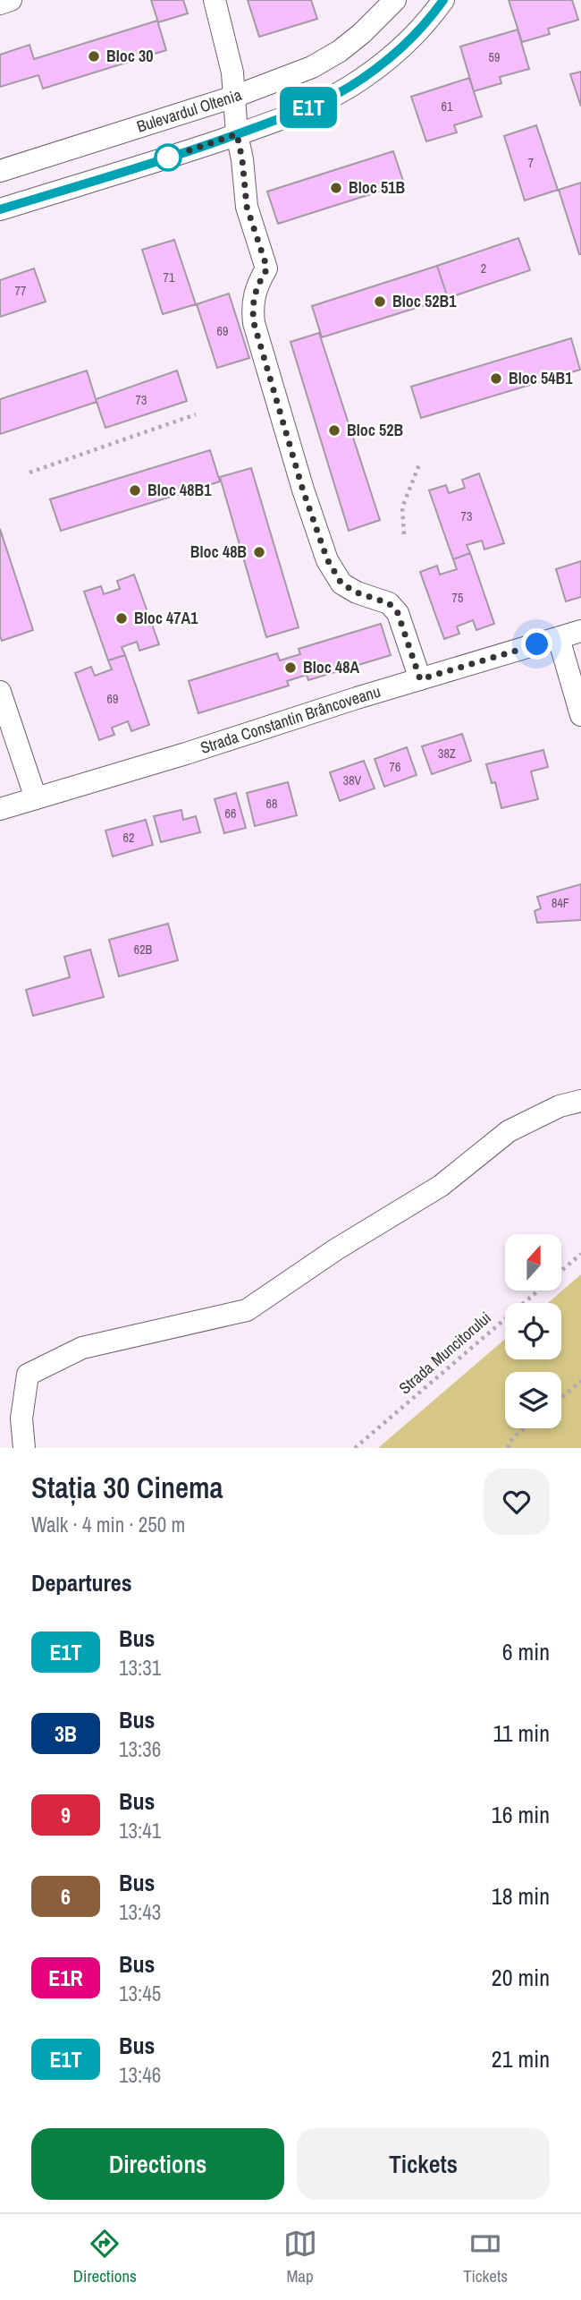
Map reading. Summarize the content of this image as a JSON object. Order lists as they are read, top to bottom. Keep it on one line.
{"streets":{"street":["Bulevardul Oltenia","Strada Constantin Brâncoveanu"],"path":["Strada Muncitorului"]},"places":["Bloc 30","Bloc 51B","Bloc 52B1","Bloc 54B1","Bloc 52B","Bloc 48B1","Bloc 48B","Bloc 47A1","Bloc 48A"],"lines":["bus line E1T"],"house_numbers":["59","61","7","2","71","77","69","73","73","75","69","38Z","76","38V","68","66","62","84F","62B"],"north":"top","page":{"on_map":"E1T","heading":[["Stația 30 Cinema","Walk · 4 min · 250 m"],"Departures"],"list":[{"mark":"E1T","name":"Bus","note":"13:31","value":"6 min"},{"mark":"3B","name":"Bus","note":"13:36","value":"11 min"},{"mark":"9","name":"Bus","note":"13:41","value":"16 min"},{"mark":"6","name":"Bus","note":"13:43","value":"18 min"},{"mark":"E1R","name":"Bus","note":"13:45","value":"20 min"},{"mark":"E1T","name":"Bus","note":"13:46","value":"21 min"}],"buttons":["Directions","Tickets"],"tabs":["Directions","Map","Tickets"]}}
